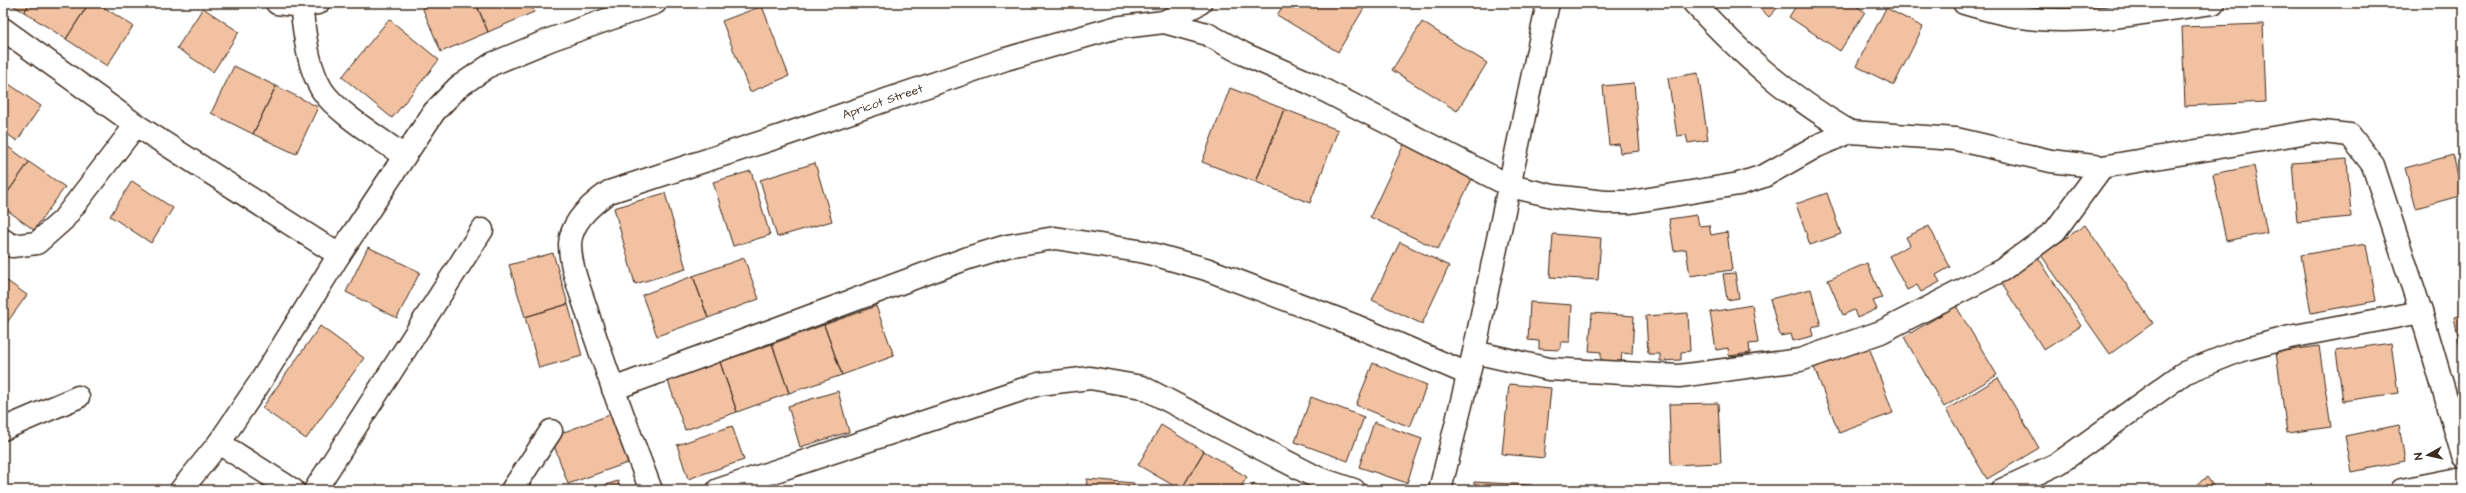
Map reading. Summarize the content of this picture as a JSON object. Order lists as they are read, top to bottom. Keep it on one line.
{"streets":{"street":["Apricot Street"]},"north":"left"}
